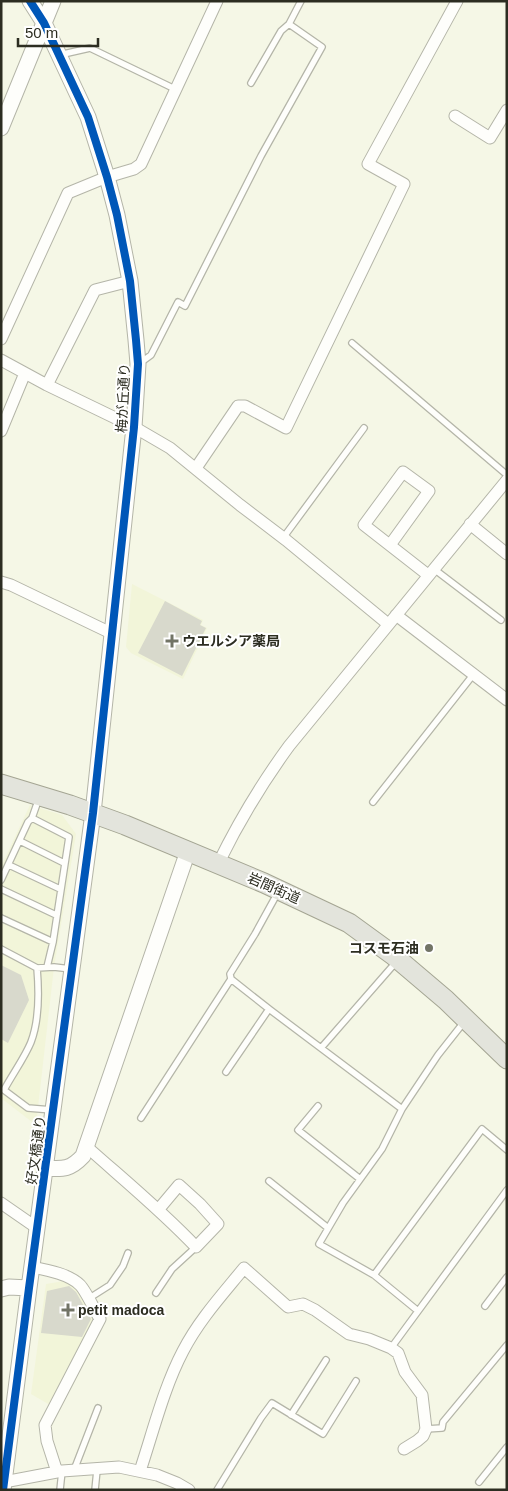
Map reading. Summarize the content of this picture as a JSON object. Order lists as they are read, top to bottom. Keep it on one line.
{"streets":{"main road":["岩間街道"],"street":["梅が丘通り","好文橋通り"]},"crossings":[["梅が丘通り","岩間街道"],["梅が丘通り","好文橋通り"],["岩間街道","好文橋通り"]],"places":{"health":["ウエルシア薬局","petit madoca"],"other":["コスモ石油"]},"scale_bar":"50 m"}
